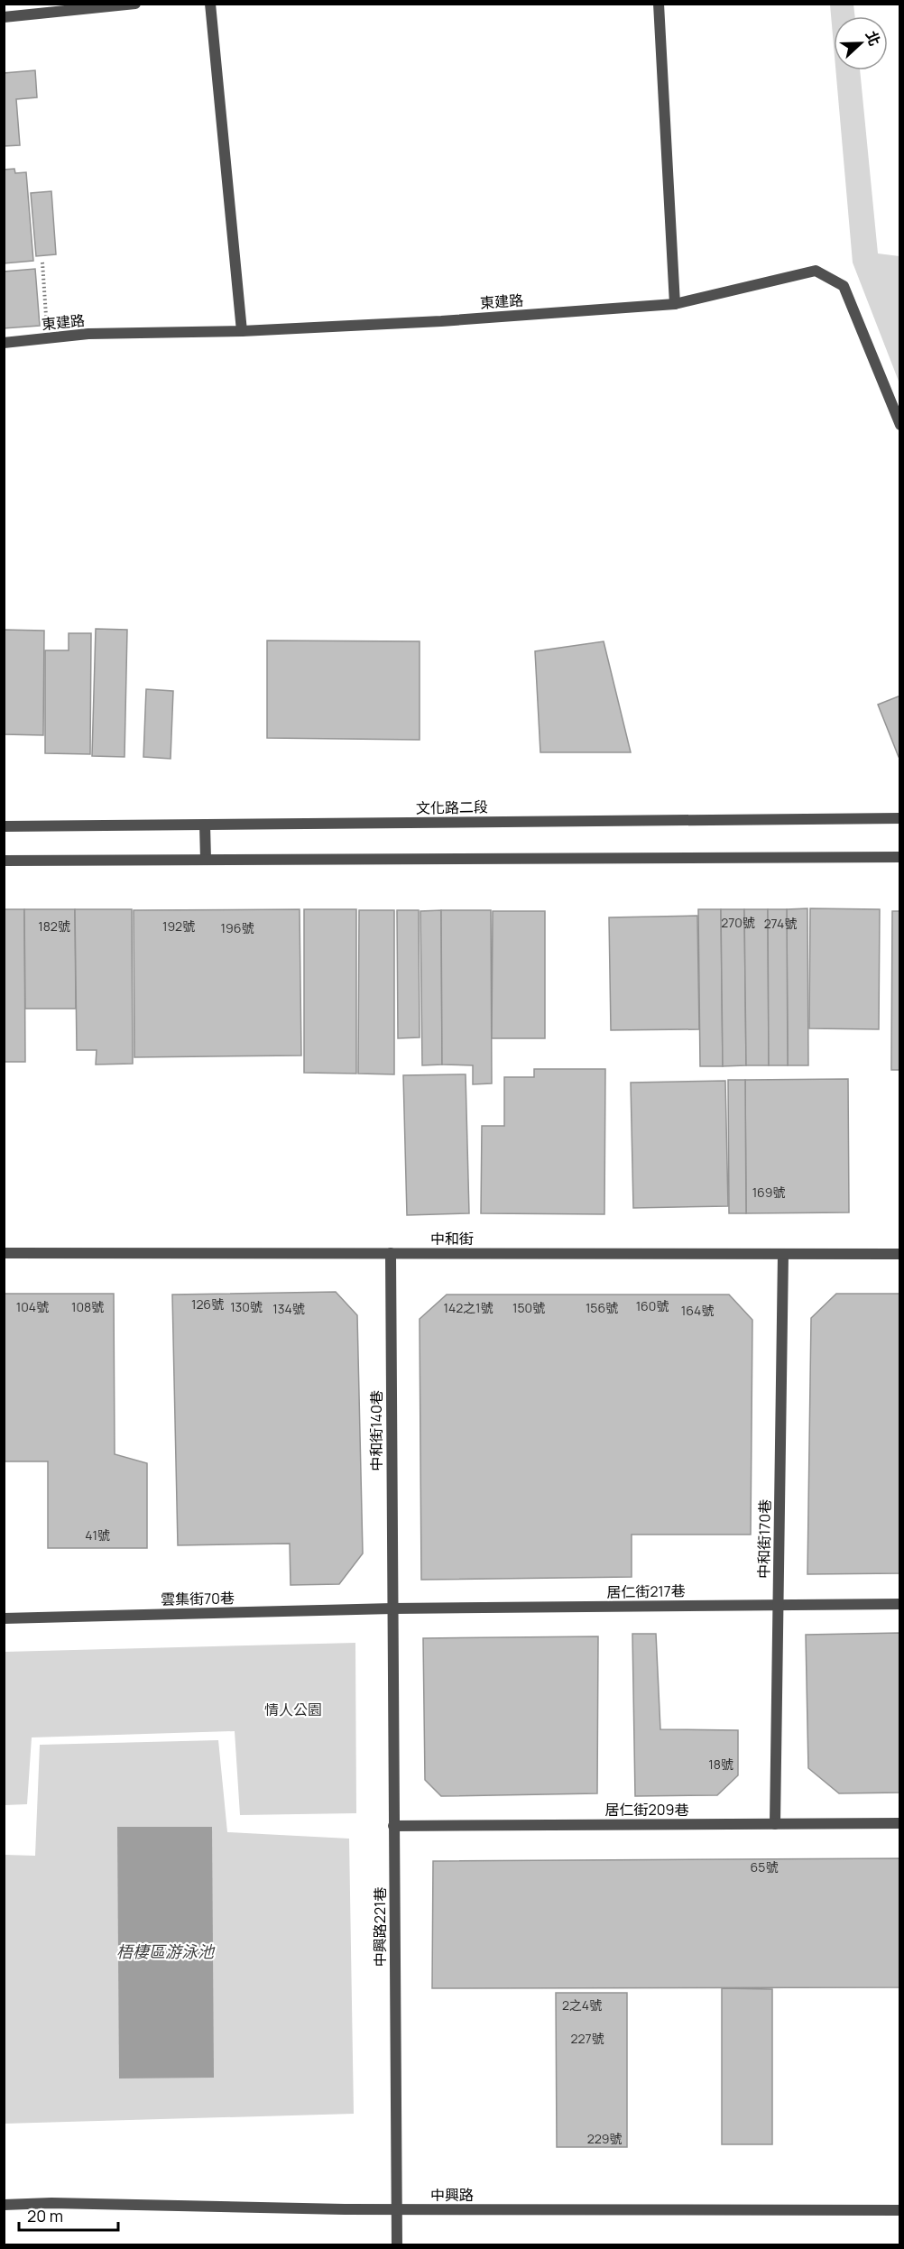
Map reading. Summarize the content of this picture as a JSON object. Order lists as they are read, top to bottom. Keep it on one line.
{"streets":{"street":["東建路","文化路二段","中和街","中和街140巷","中和街170巷","居仁街217巷","雲集街70巷","居仁街209巷","中興路221巷","中興路"]},"crossings":[["中和街","中和街140巷"],["中和街","中和街170巷"],["中和街140巷","居仁街217巷"],["中和街140巷","雲集街70巷"],["中和街140巷","中興路221巷"],["中和街170巷","居仁街217巷"],["中和街170巷","居仁街209巷"],["居仁街217巷","雲集街70巷"],["居仁街217巷","中興路221巷"],["雲集街70巷","中興路221巷"],["居仁街209巷","中興路221巷"],["中興路221巷","中興路"]],"water":["梧棲區游泳池"],"parks":["情人公園"],"house_numbers":["270號","274號","182號","192號","196號","169號","126號","160號","104號","108號","130號","142之1號","150號","156號","134號","164號","41號","18號","65號","2之4號","227號","229號"],"scale_bar":"20 m","north":"right"}
